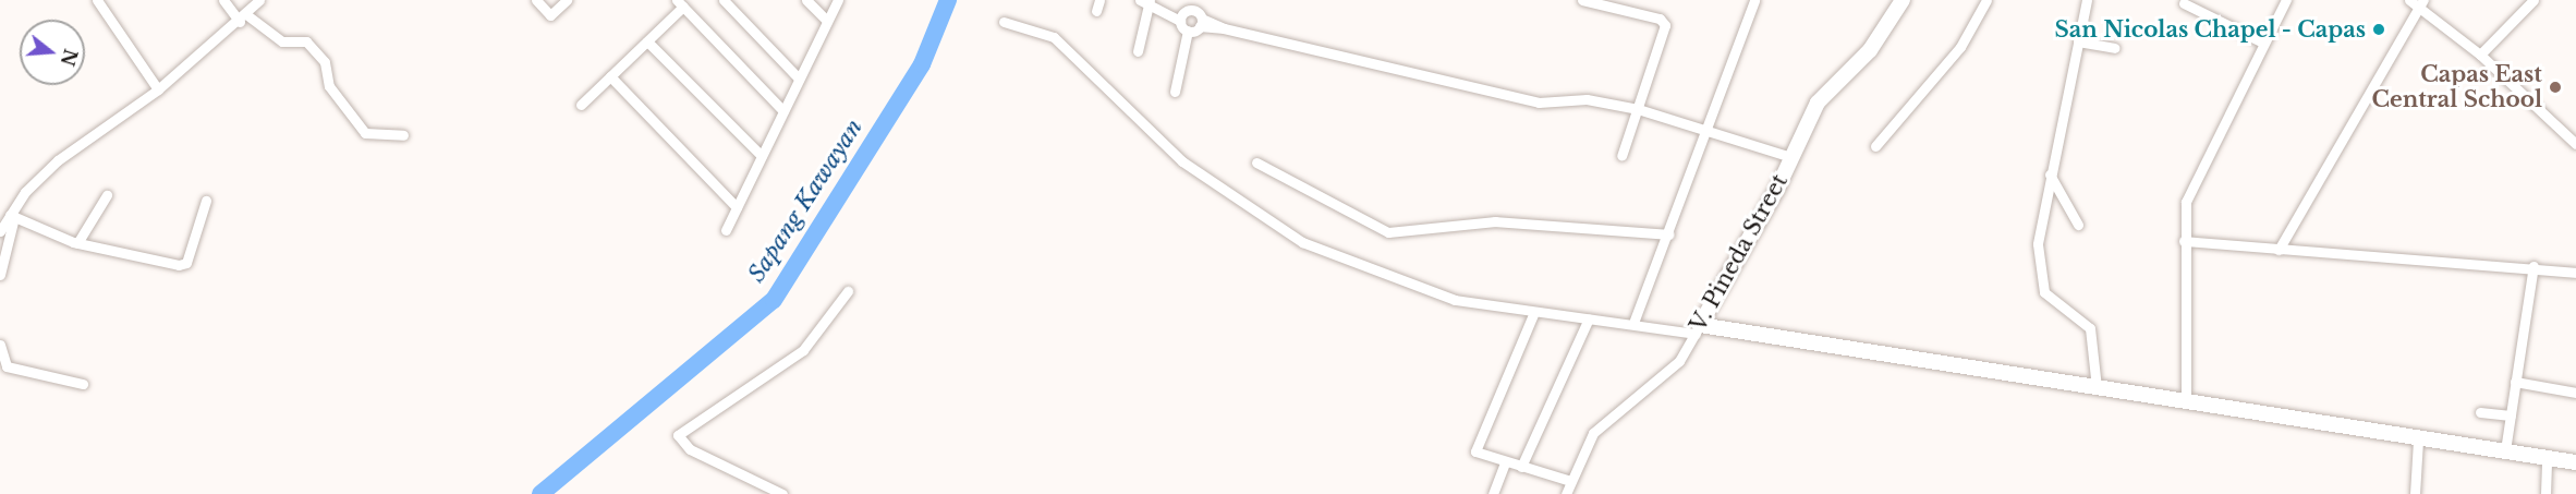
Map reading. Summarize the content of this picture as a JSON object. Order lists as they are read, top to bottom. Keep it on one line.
{"streets":{"street":["V. Pineda Street"]},"water":["Sapang Kawayan"],"places":["San Nicolas Chapel - Capas","Capas East Central School"],"north":"right"}
